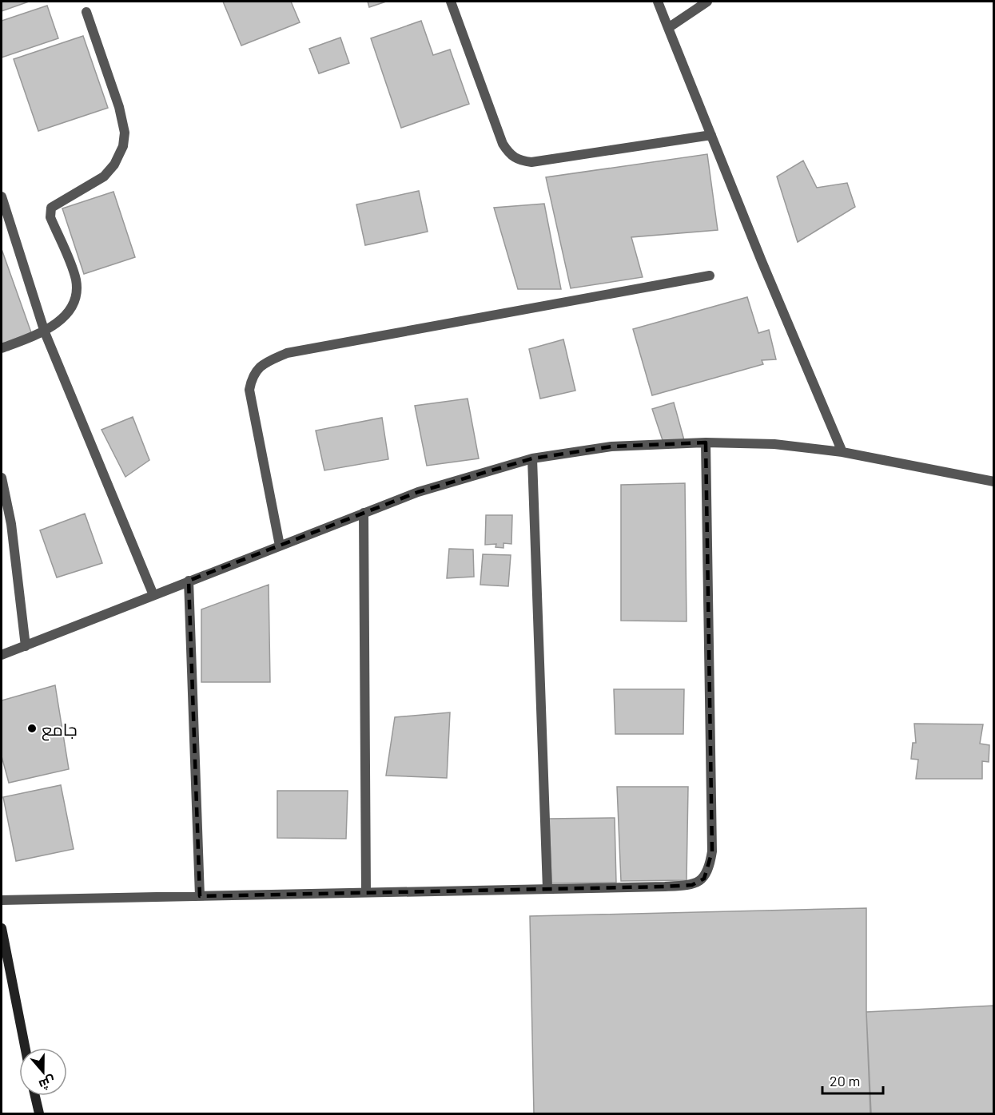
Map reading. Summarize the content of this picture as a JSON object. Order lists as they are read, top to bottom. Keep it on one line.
{"places":["جامع"],"scale_bar":"20 m","north":"bottom"}
